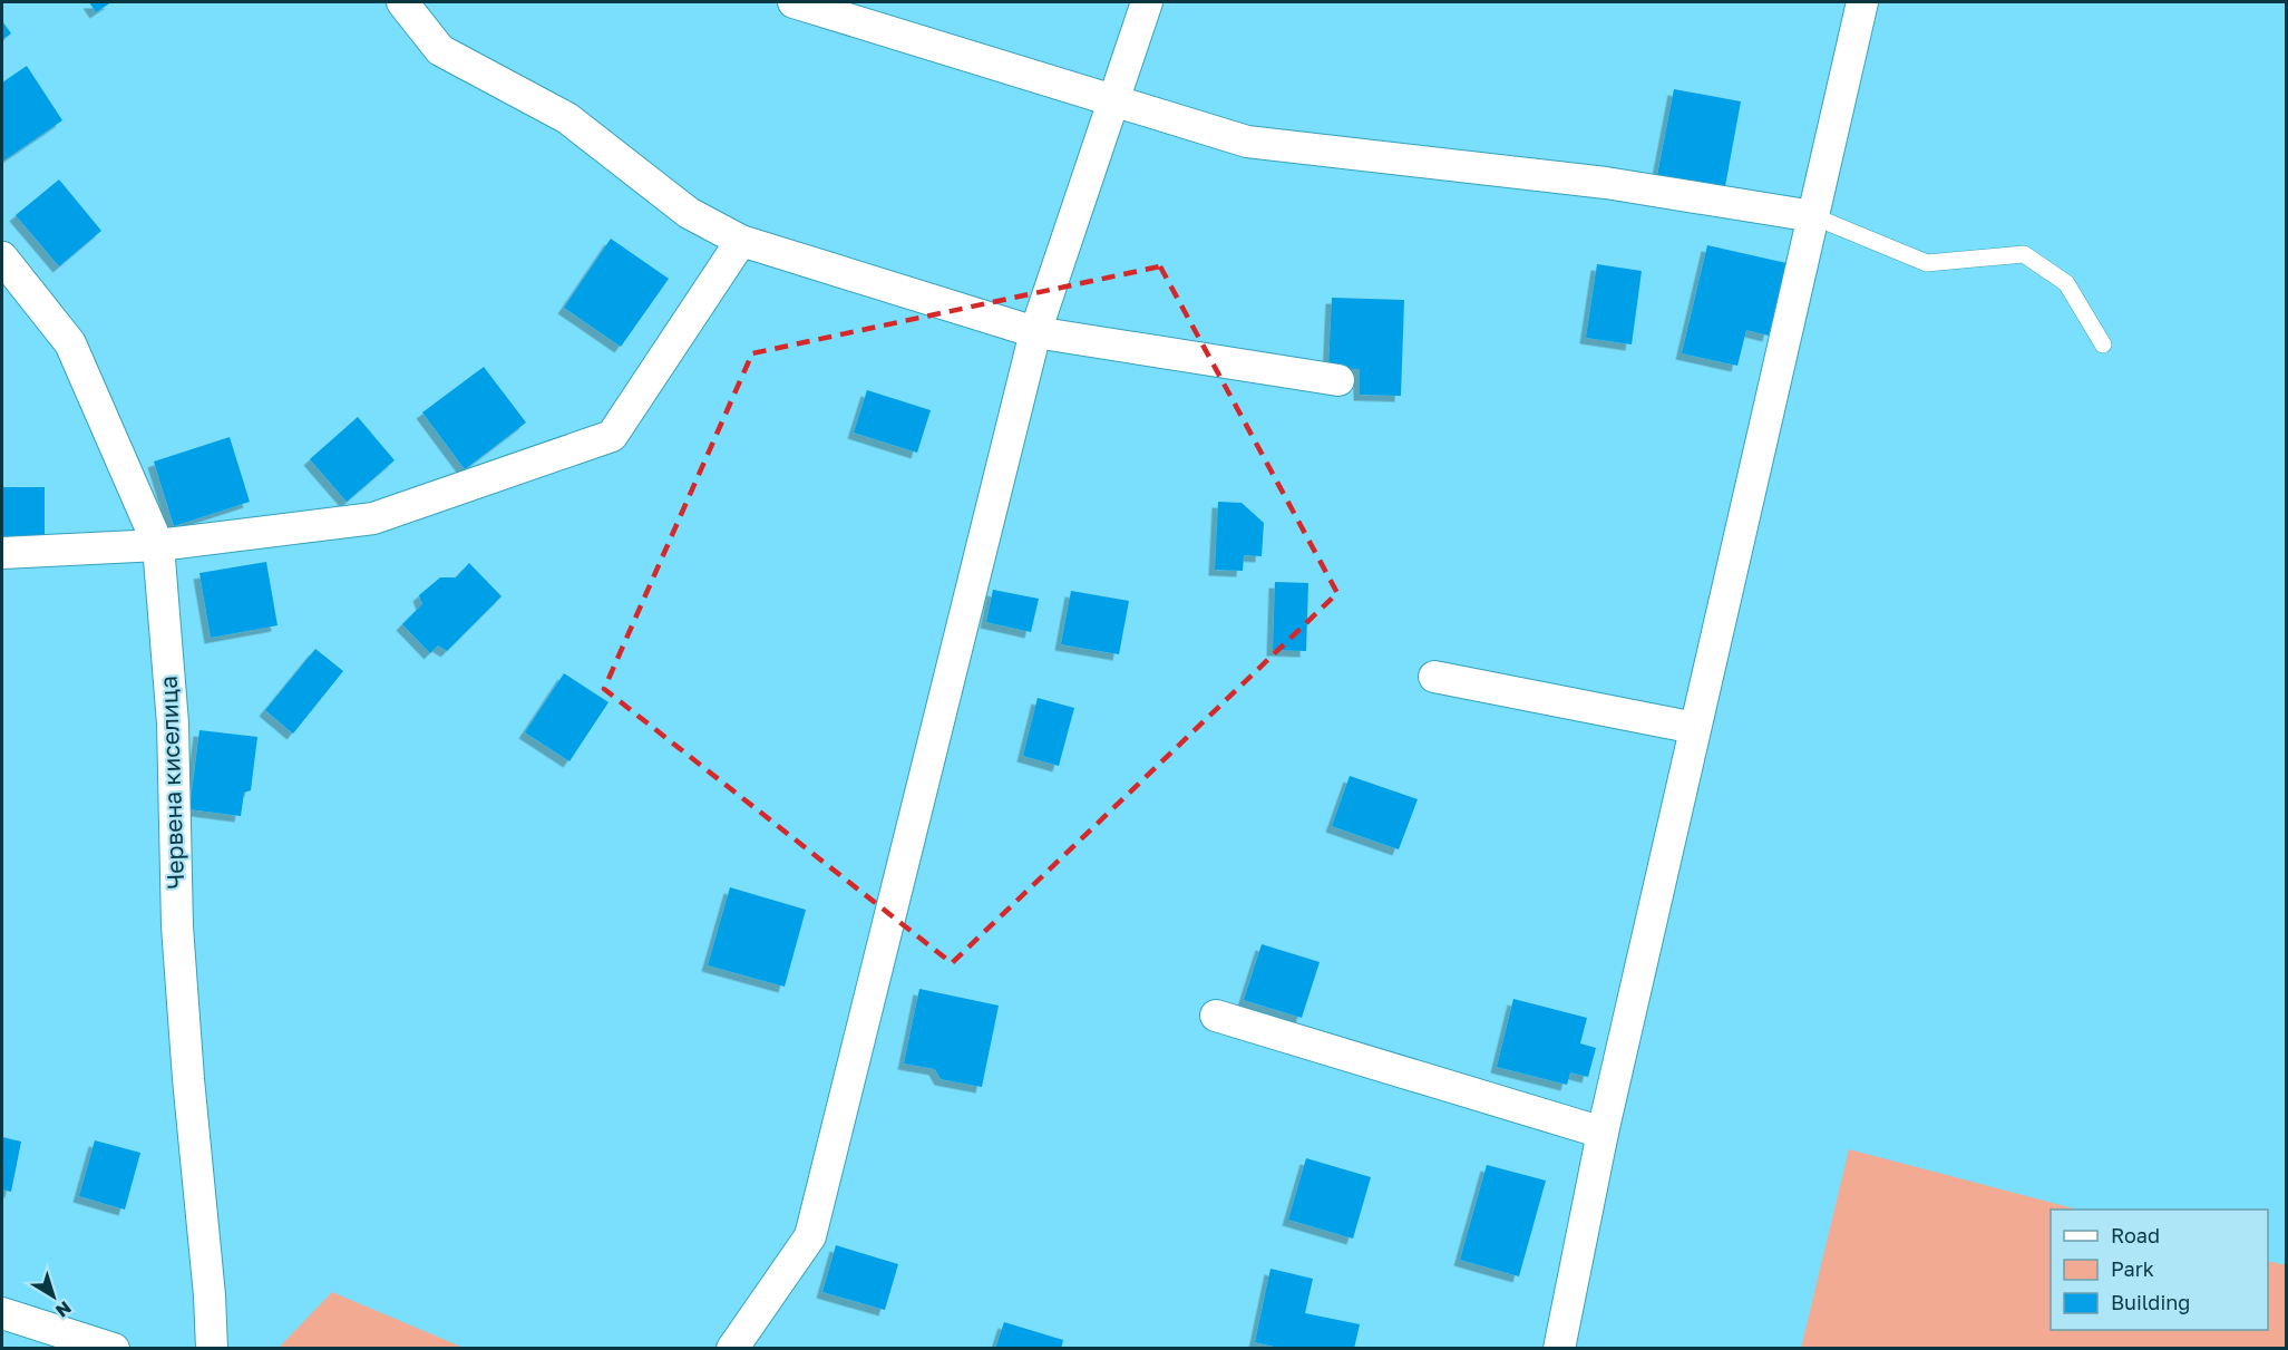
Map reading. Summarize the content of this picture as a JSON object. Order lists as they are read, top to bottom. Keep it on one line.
{"streets":{"street":["Червена киселица"]},"legend":["Road","Park","Building"],"north":"bottom right"}
